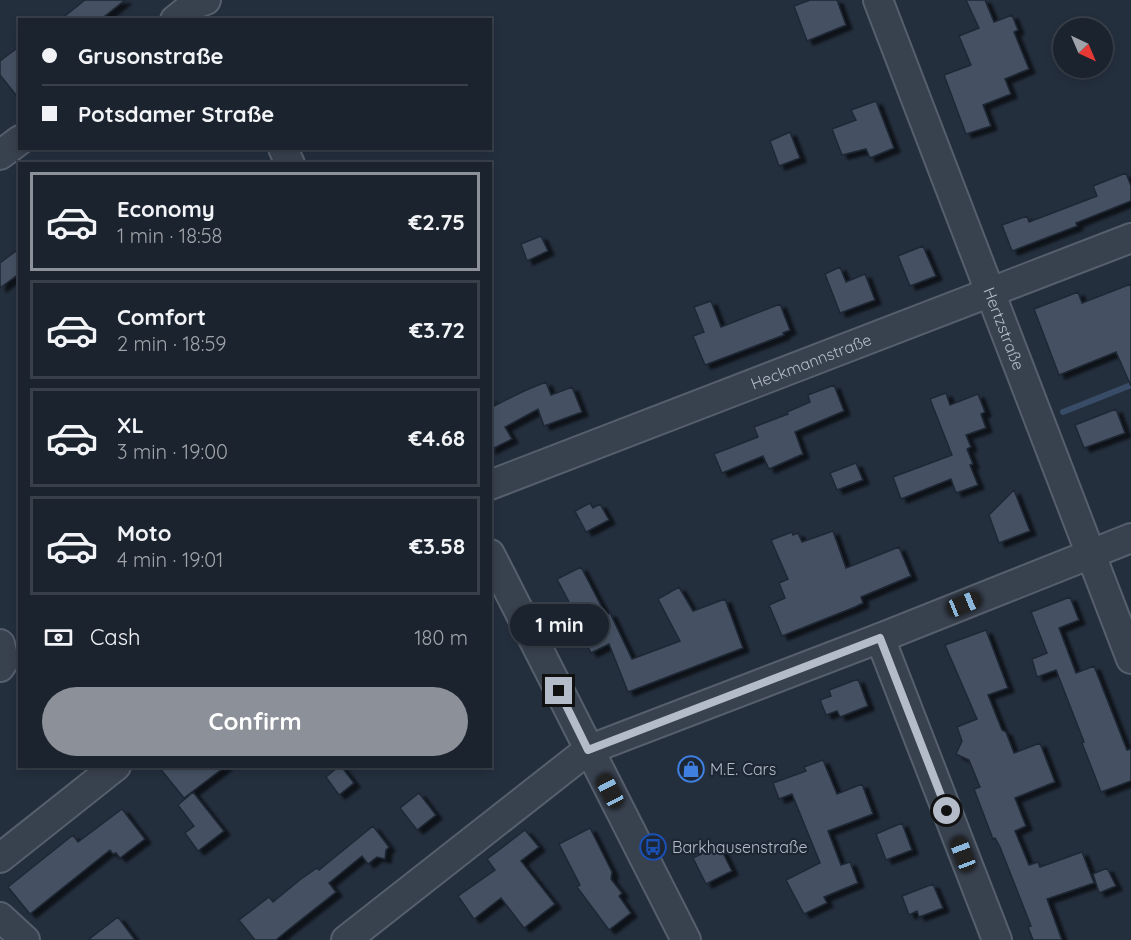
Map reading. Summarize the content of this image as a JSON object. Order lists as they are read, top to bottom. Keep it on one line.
{"streets":{"street":["Hertzstraße","Heckmannstraße"]},"crossings":[["Hertzstraße","Heckmannstraße"]],"places":{"shop":["M.E. Cars"],"bus stop":["Barkhausenstraße"]},"north":"bottom right","page":{"banner":["Grusonstraße","Potsdamer Straße"],"list":[{"name":"Economy","note":"1 min · 18:58","value":"€2.75"},{"name":"Comfort","note":"2 min · 18:59","value":"€3.72"},{"name":"XL","note":"3 min · 19:00","value":"€4.68"},{"name":"Moto","note":"4 min · 19:01","value":"€3.58"}],"bubble":"1 min","pay":["Cash","180 m"],"buttons":"Confirm"}}
